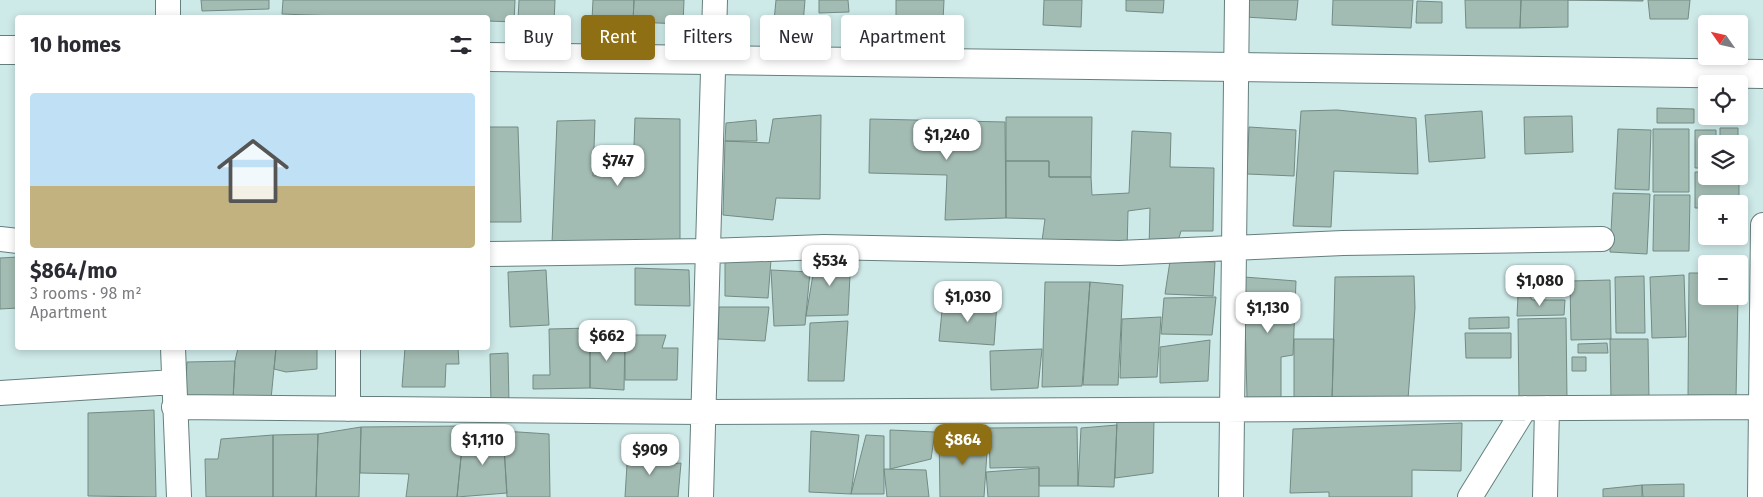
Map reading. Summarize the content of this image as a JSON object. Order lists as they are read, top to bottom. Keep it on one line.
{"north":"top left","page":{"map_buttons":["+","−"],"chip":["Buy","Rent","Filters","New","Apartment"],"heading":"10 homes","list":[{"name":"$864/mo","note":"3 rooms · 98 m² · Apartment"}],"price":["$1,240","$747","$534","$1,080","$1,030","$1,130","$662","$1,110","$864","$909"]}}
